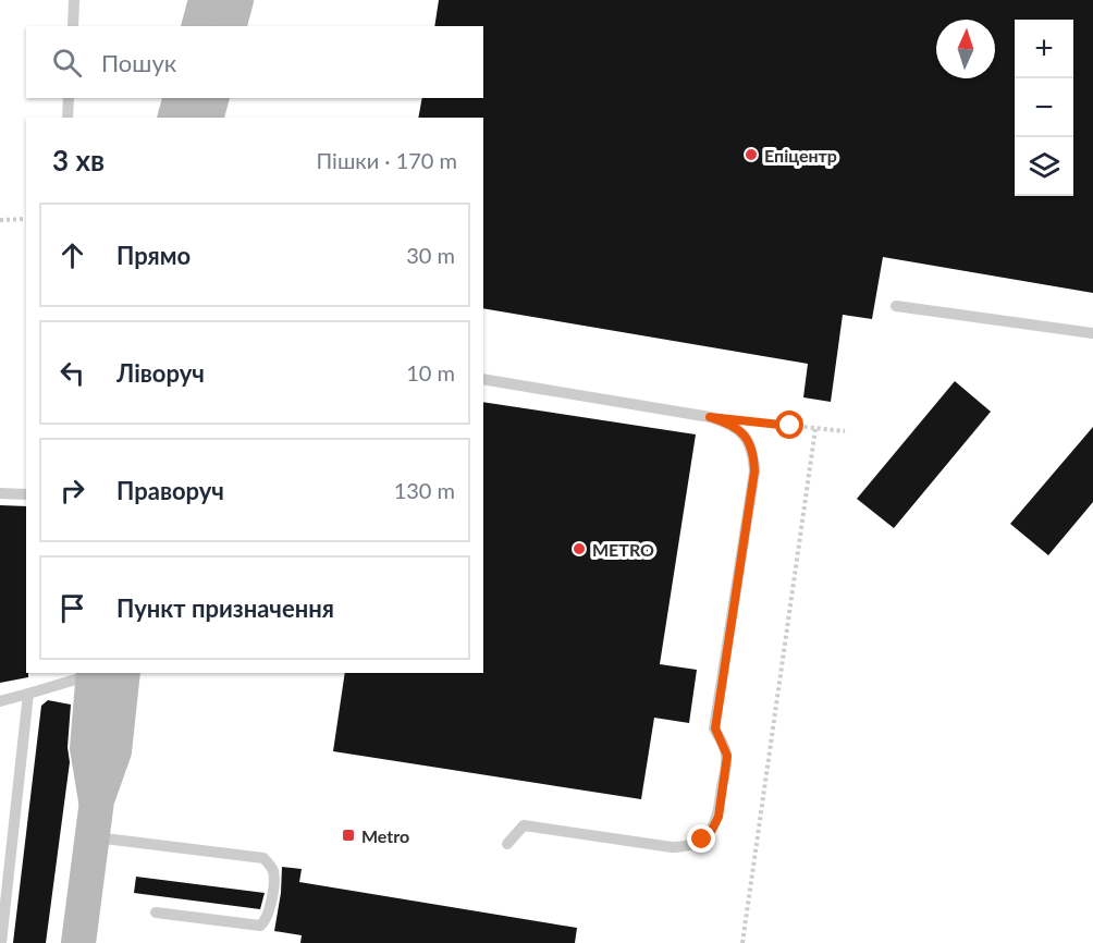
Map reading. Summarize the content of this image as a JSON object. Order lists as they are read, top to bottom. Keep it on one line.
{"places":{"other":["Епіцентр","METRO"],"transit":["Metro"]},"north":"top","page":{"map_buttons":["+","−"],"search":"Пошук","heading":["3 хв","Пішки · 170 m"],"list":[["Прямо","30 m"],["Ліворуч","10 m"],["Праворуч","130 m"],"Пункт призначення"]}}
